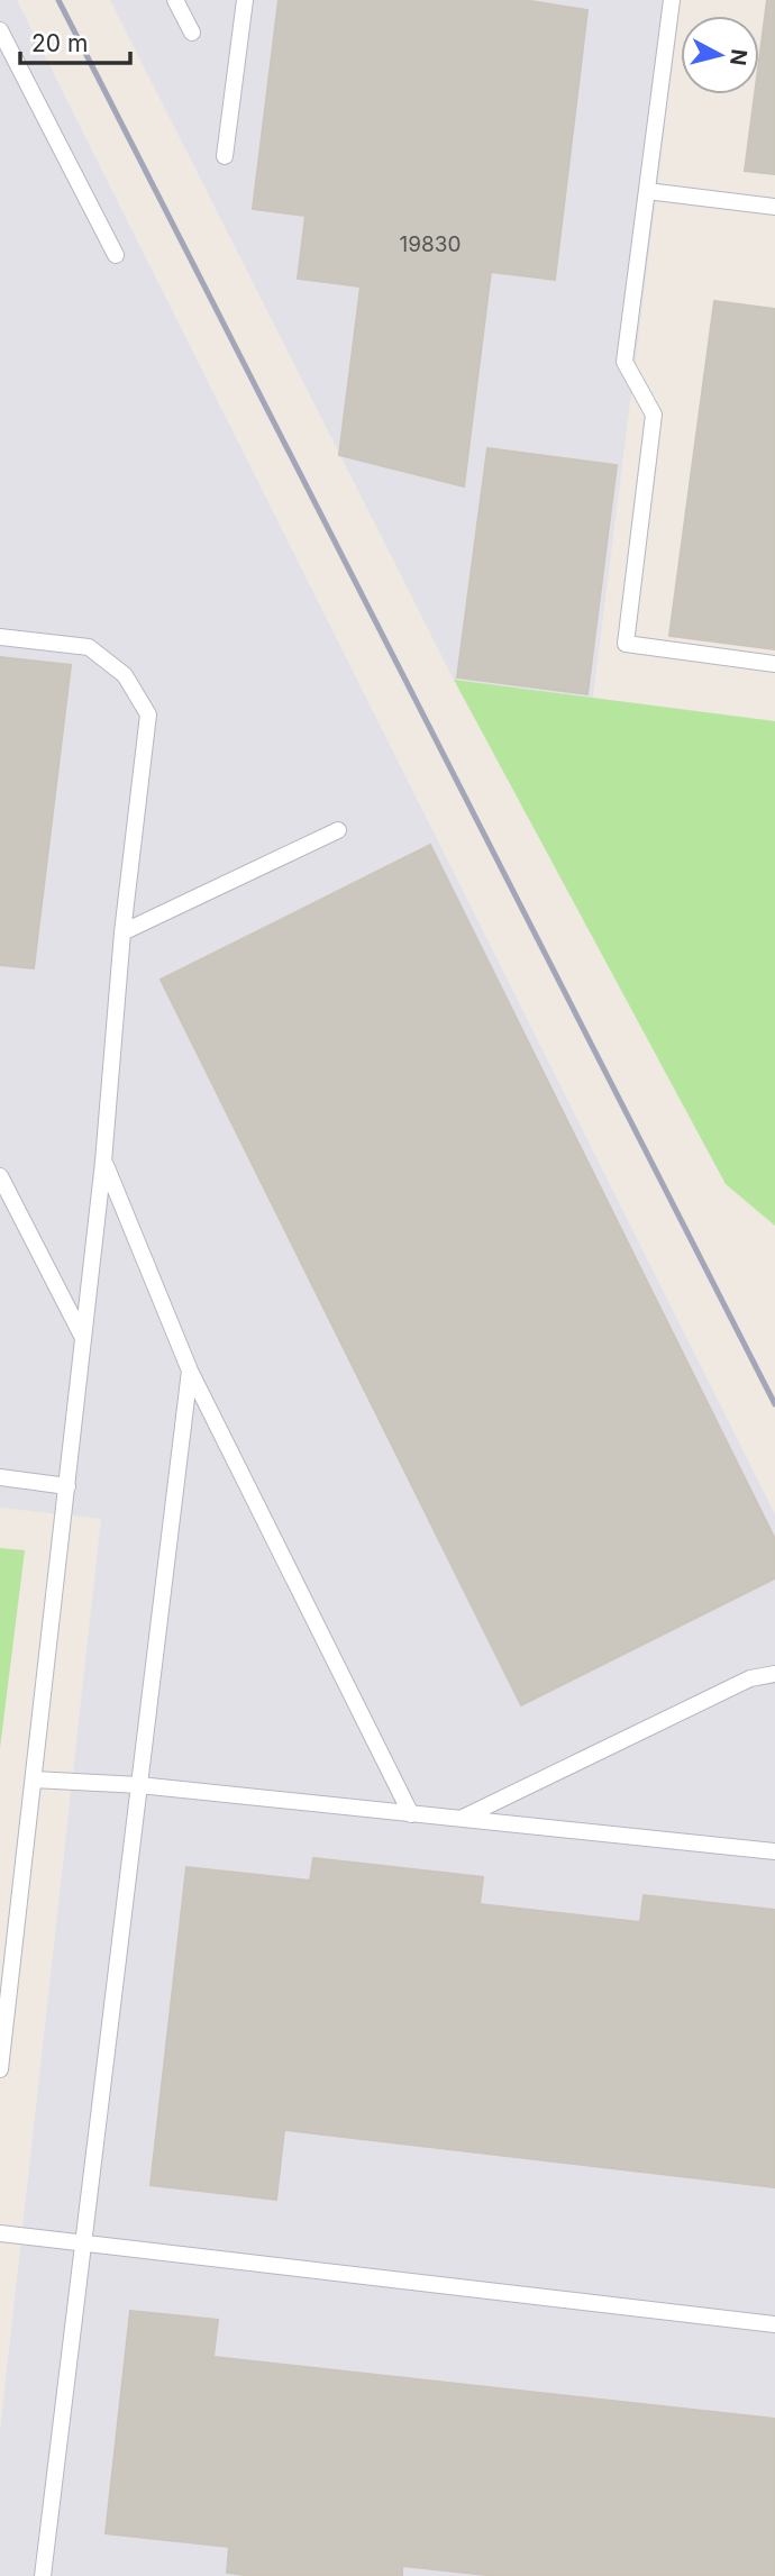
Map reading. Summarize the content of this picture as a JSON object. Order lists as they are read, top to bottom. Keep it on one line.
{"house_numbers":["19830"],"scale_bar":"20 m","north":"right"}
